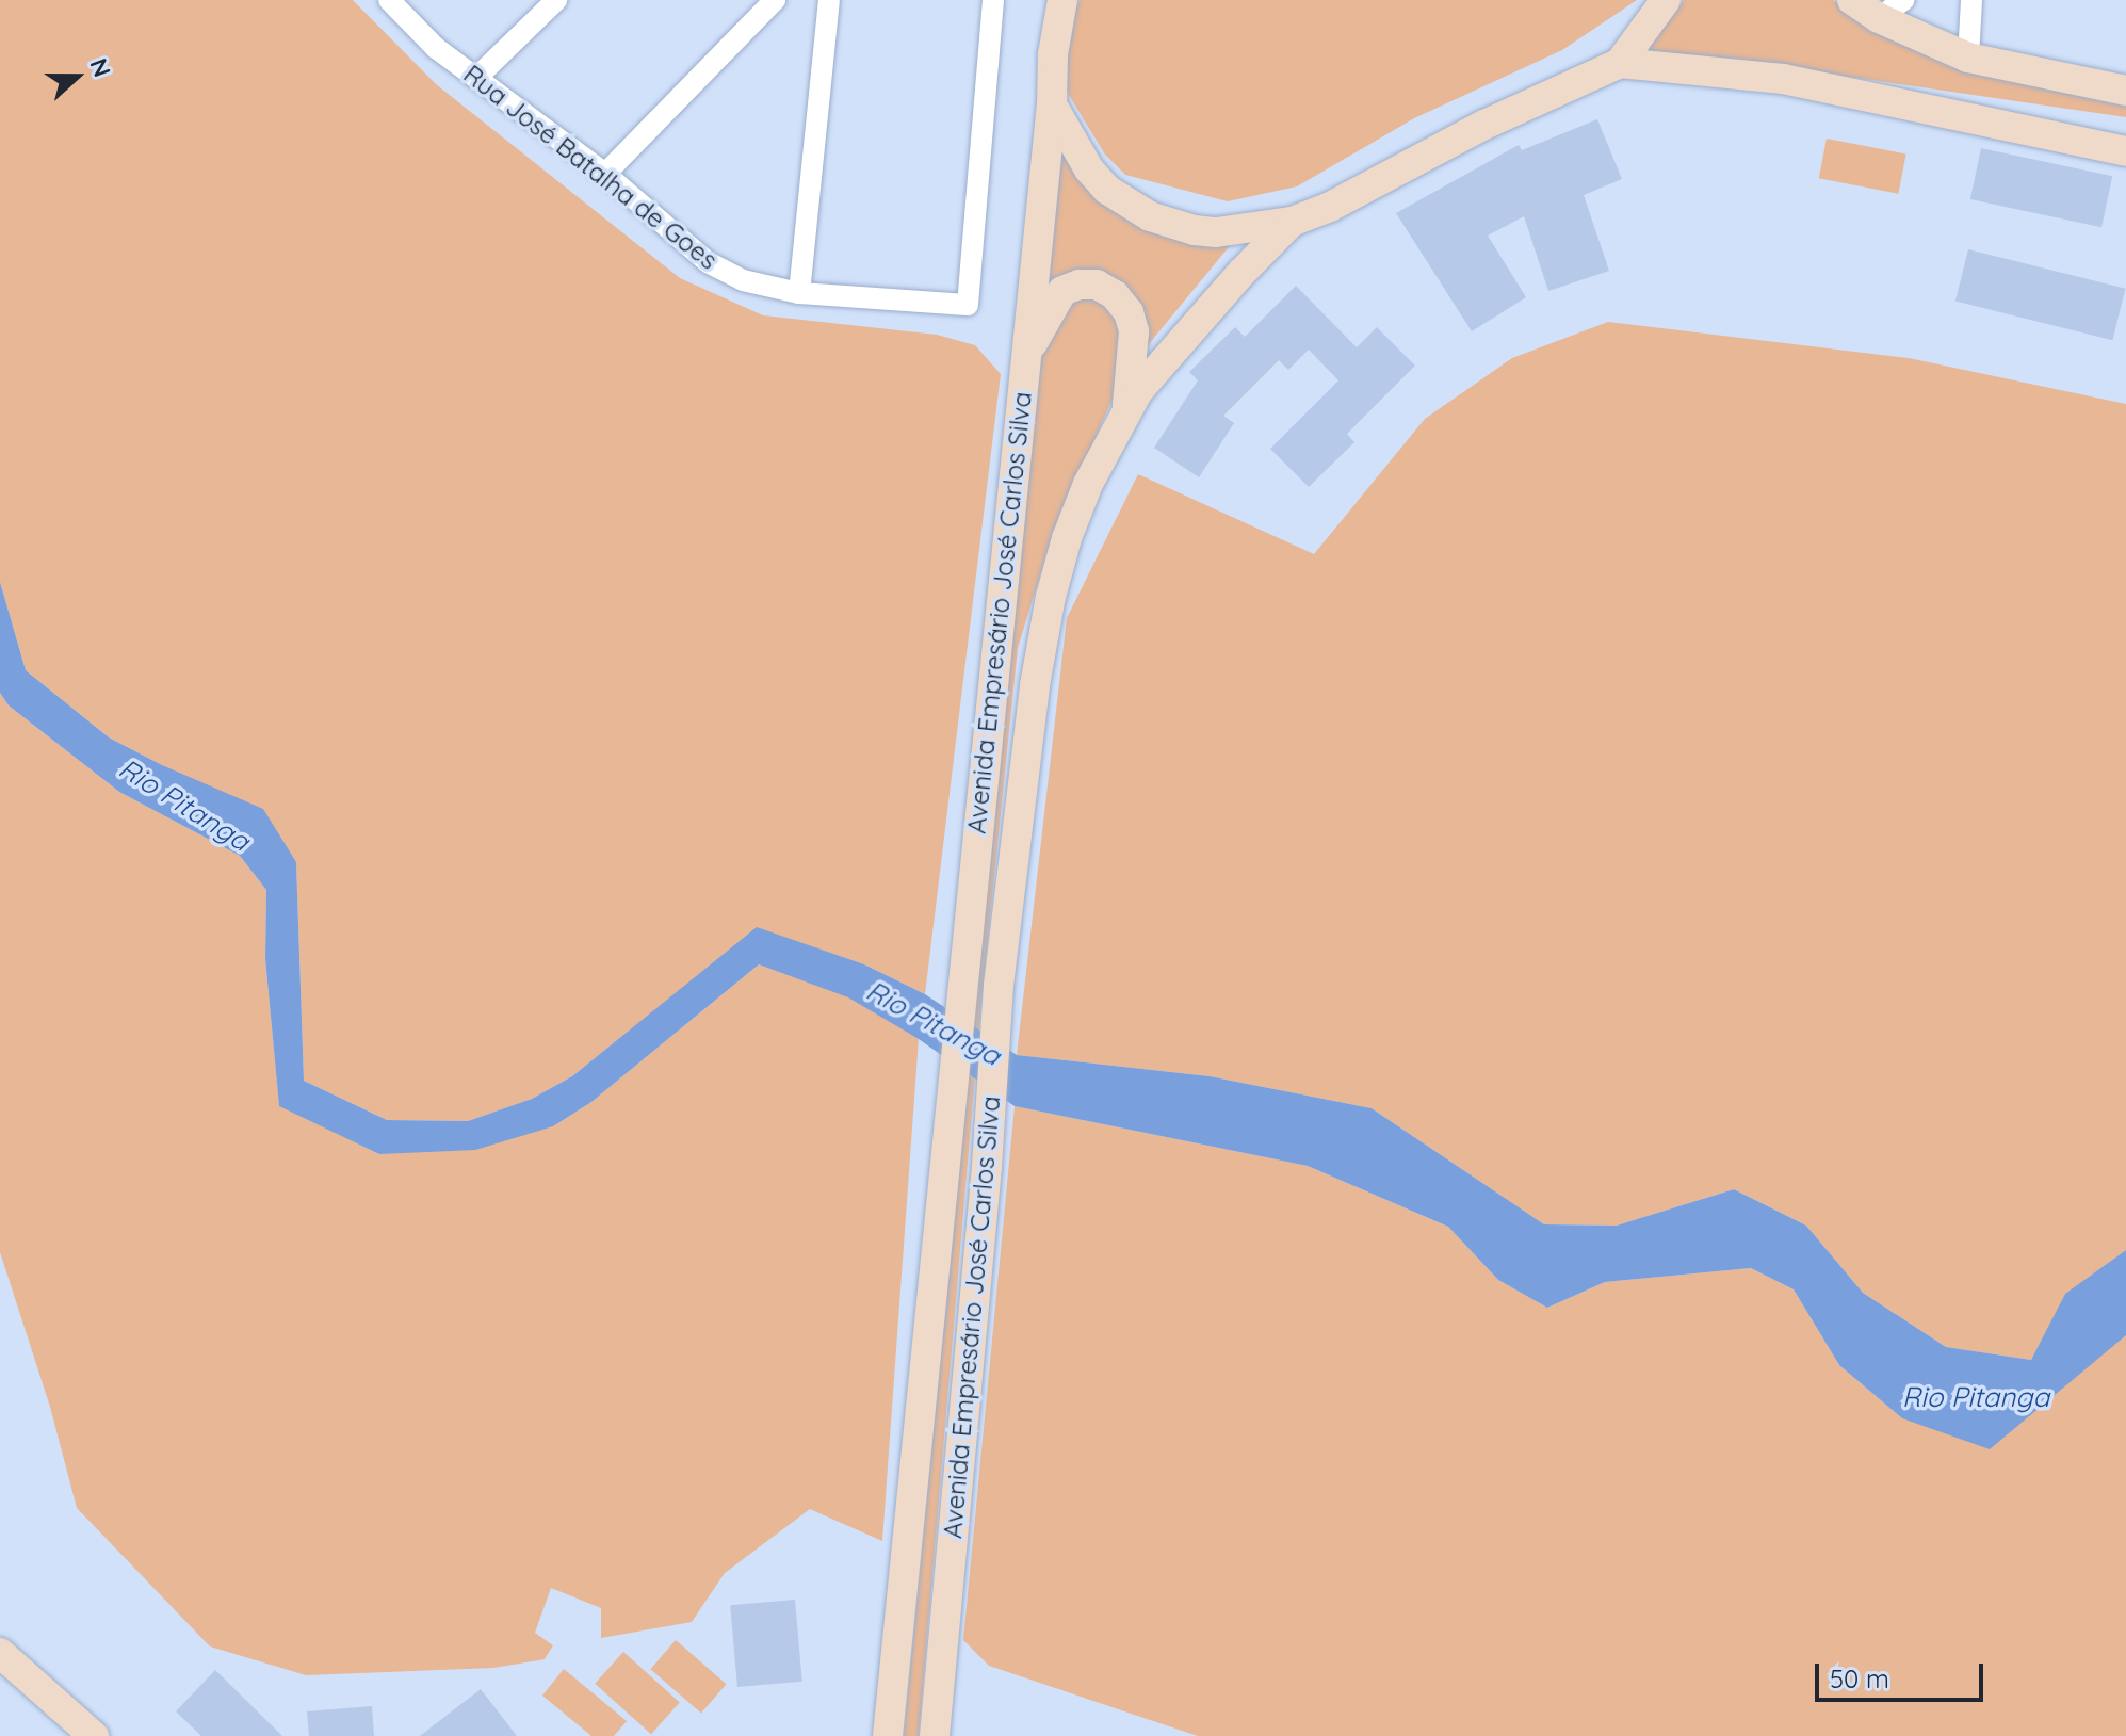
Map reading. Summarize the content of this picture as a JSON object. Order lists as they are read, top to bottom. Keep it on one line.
{"streets":{"main road":["Avenida Empresário José Carlos Silva"],"street":["Rua José Batalha de Goes"]},"water":["Rio Pitanga"],"scale_bar":"50 m","north":"right"}
